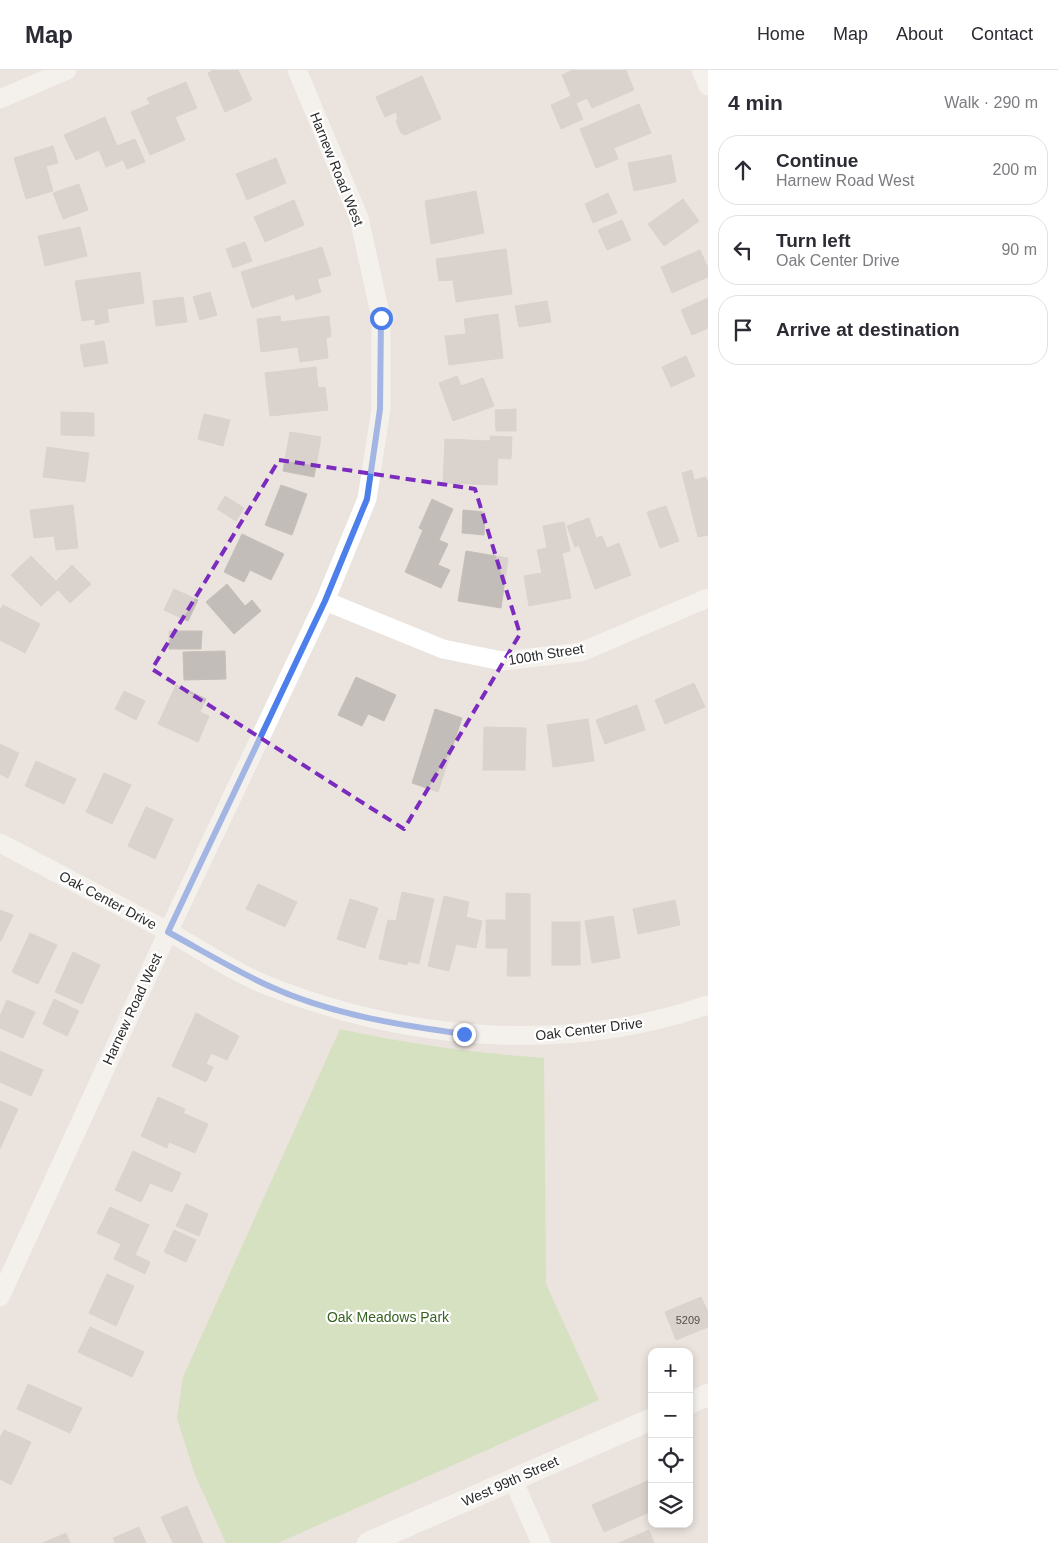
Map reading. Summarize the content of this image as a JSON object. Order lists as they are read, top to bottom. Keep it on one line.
{"streets":{"street":["Harnew Road West","100th Street","Oak Center Drive","West 99th Street"]},"crossings":[["Harnew Road West","100th Street"],["Harnew Road West","Oak Center Drive"]],"parks":["Oak Meadows Park"],"house_numbers":["5209"],"page":{"header":"Map","nav":["Home","Map","About","Contact"],"heading":["4 min","Walk · 290 m"],"list":[["Continue","Harnew Road West","200 m"],["Turn left","Oak Center Drive","90 m"],"Arrive at destination"],"map_buttons":["+","−"]}}
